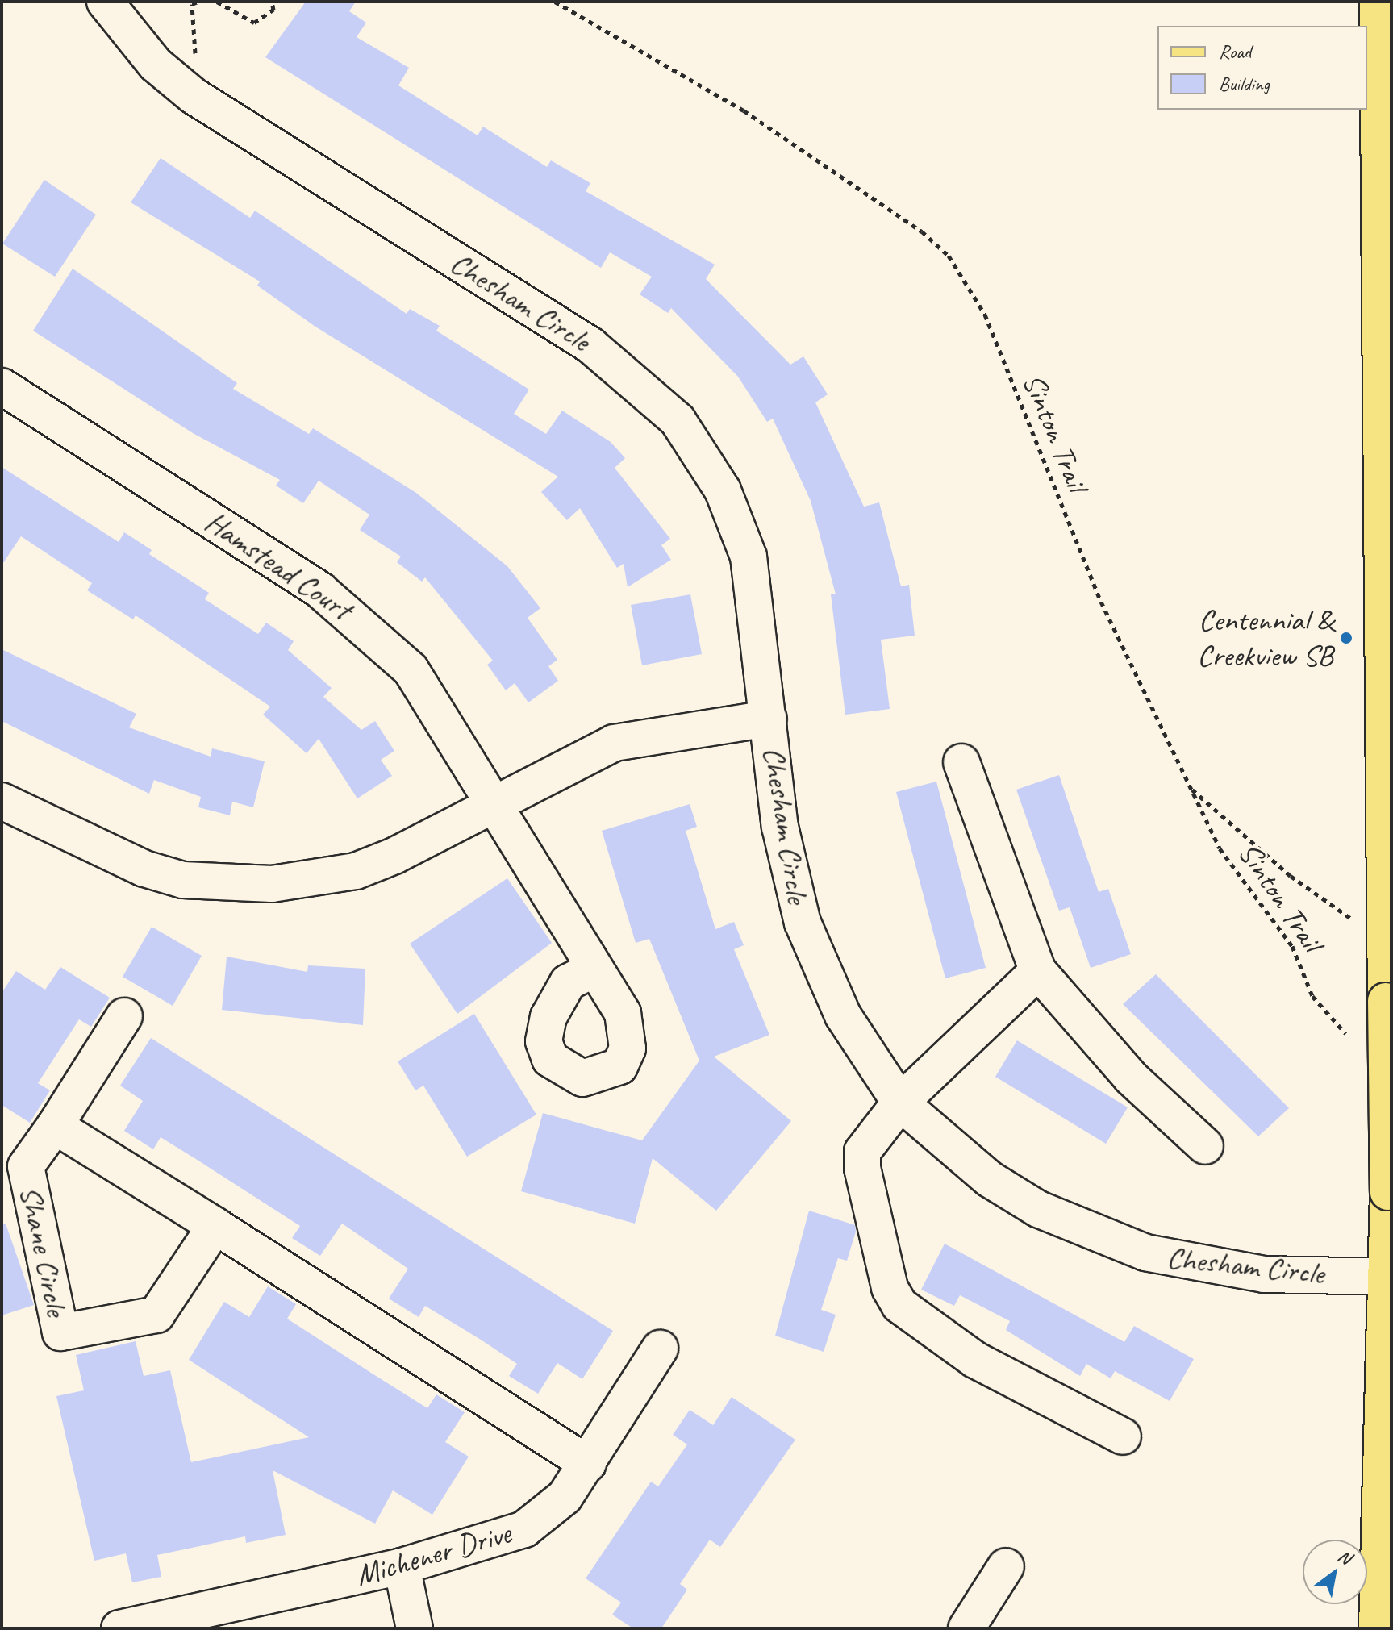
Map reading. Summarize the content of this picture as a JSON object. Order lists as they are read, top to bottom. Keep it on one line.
{"streets":{"street":["Chesham Circle","Hamstead Court","Shane Circle","Michener Drive"],"path":["Sinton Trail"]},"crossings":[["Chesham Circle","Hamstead Court"]],"places":["Centennial & Creekview SB"],"legend":["Road","Building"],"north":"top right"}
